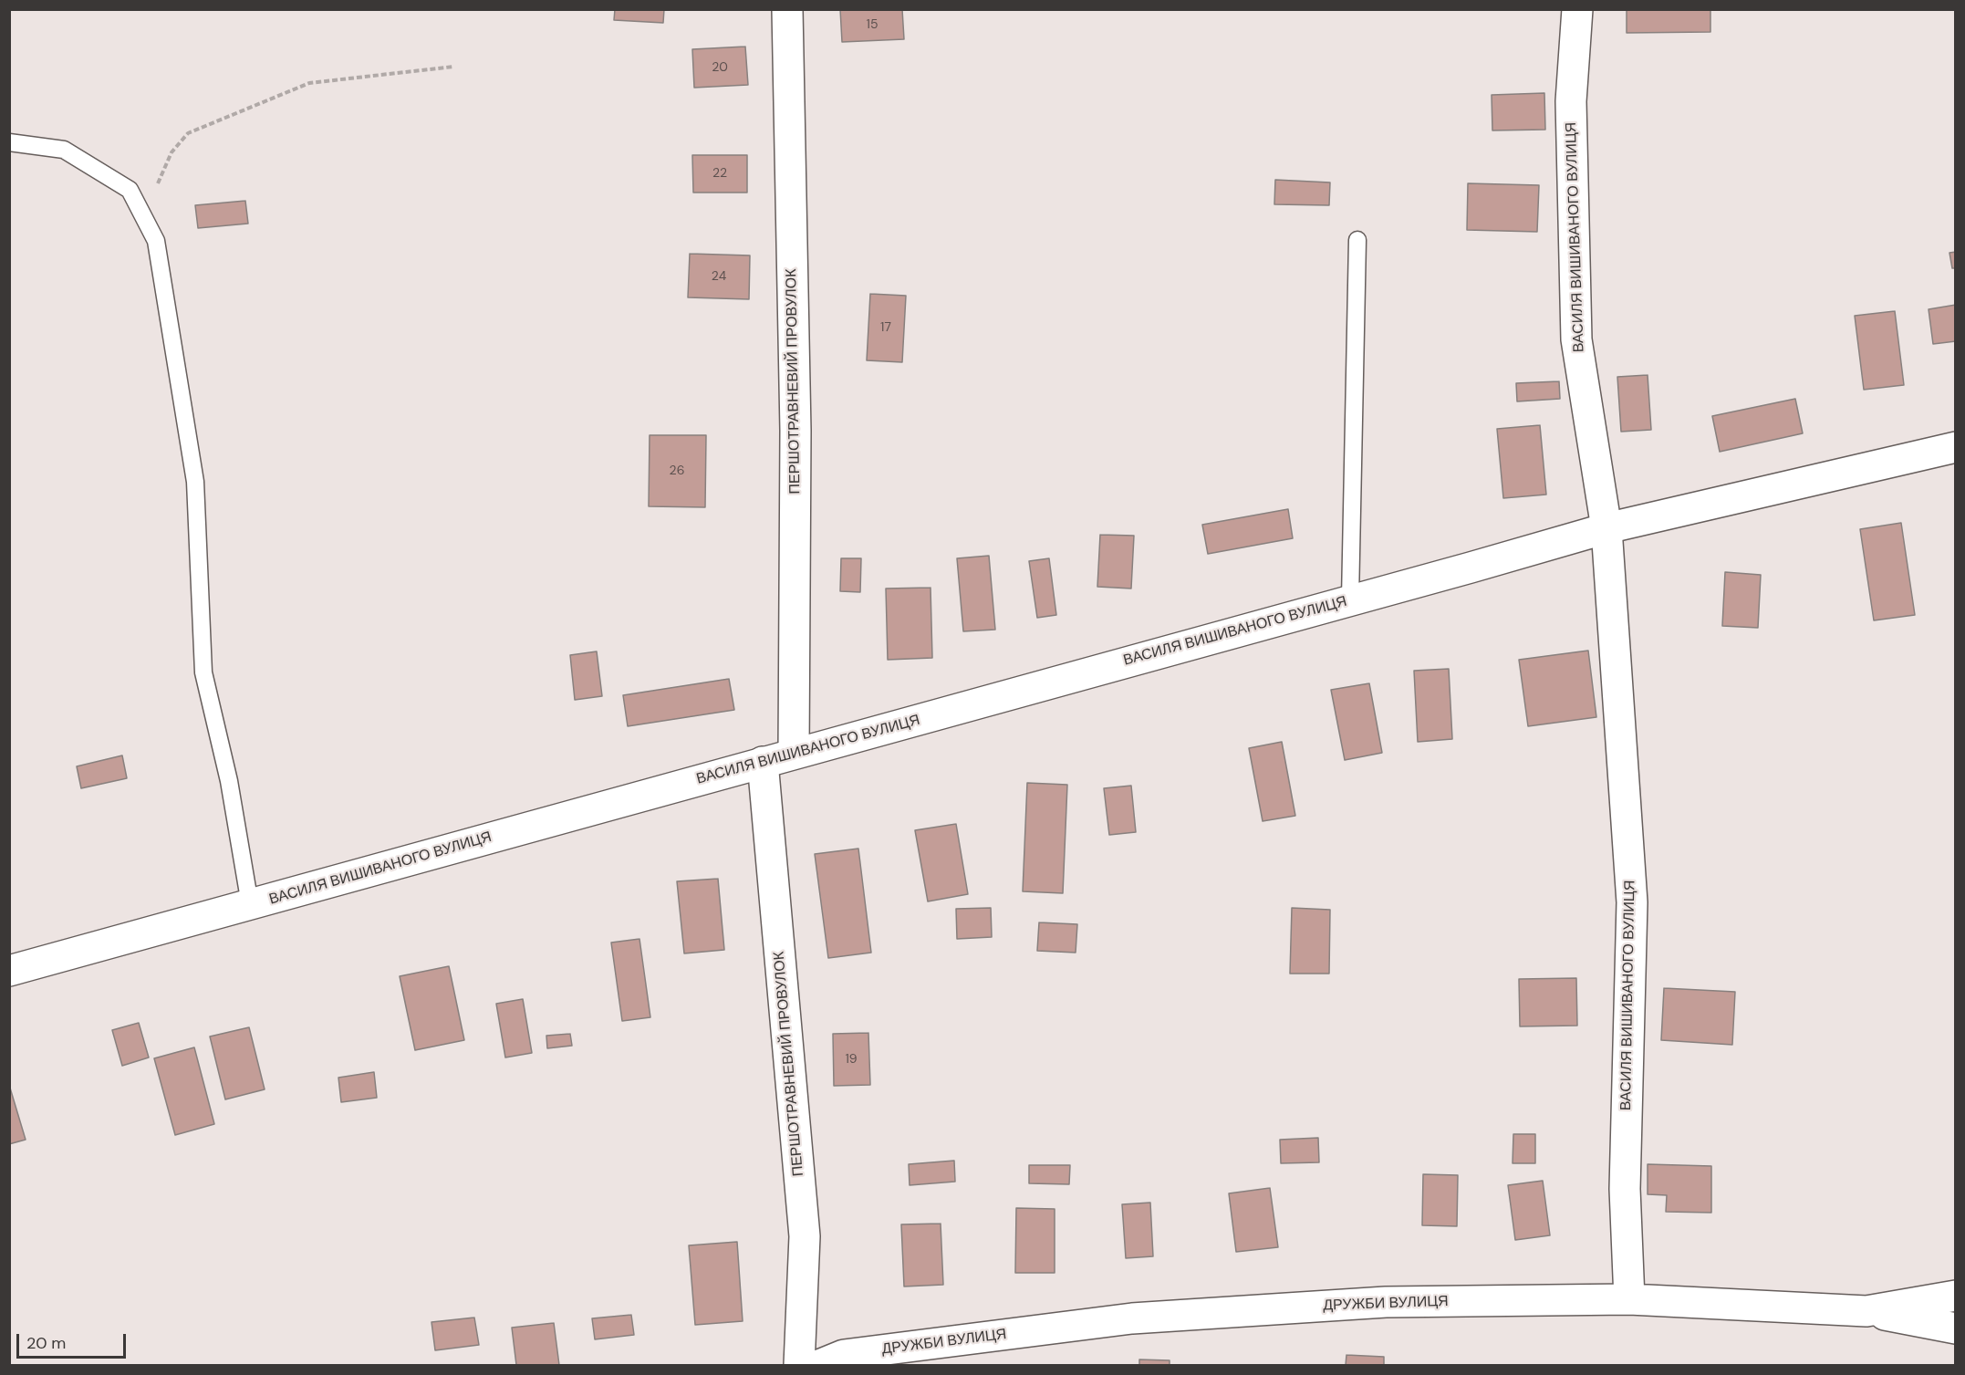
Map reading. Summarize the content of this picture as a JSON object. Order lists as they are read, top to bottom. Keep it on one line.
{"streets":{"street":["ВАСИЛЯ ВИШИВАНОГО ВУЛИЦЯ","ПЕРШОТРАВНЕВИЙ ПРОВУЛОК","ДРУЖБИ ВУЛИЦЯ"]},"crossings":[["ВАСИЛЯ ВИШИВАНОГО ВУЛИЦЯ","ПЕРШОТРАВНЕВИЙ ПРОВУЛОК"],["ВАСИЛЯ ВИШИВАНОГО ВУЛИЦЯ","ДРУЖБИ ВУЛИЦЯ"]],"house_numbers":["15","20","22","24","17","26","19"],"scale_bar":"20 m"}
